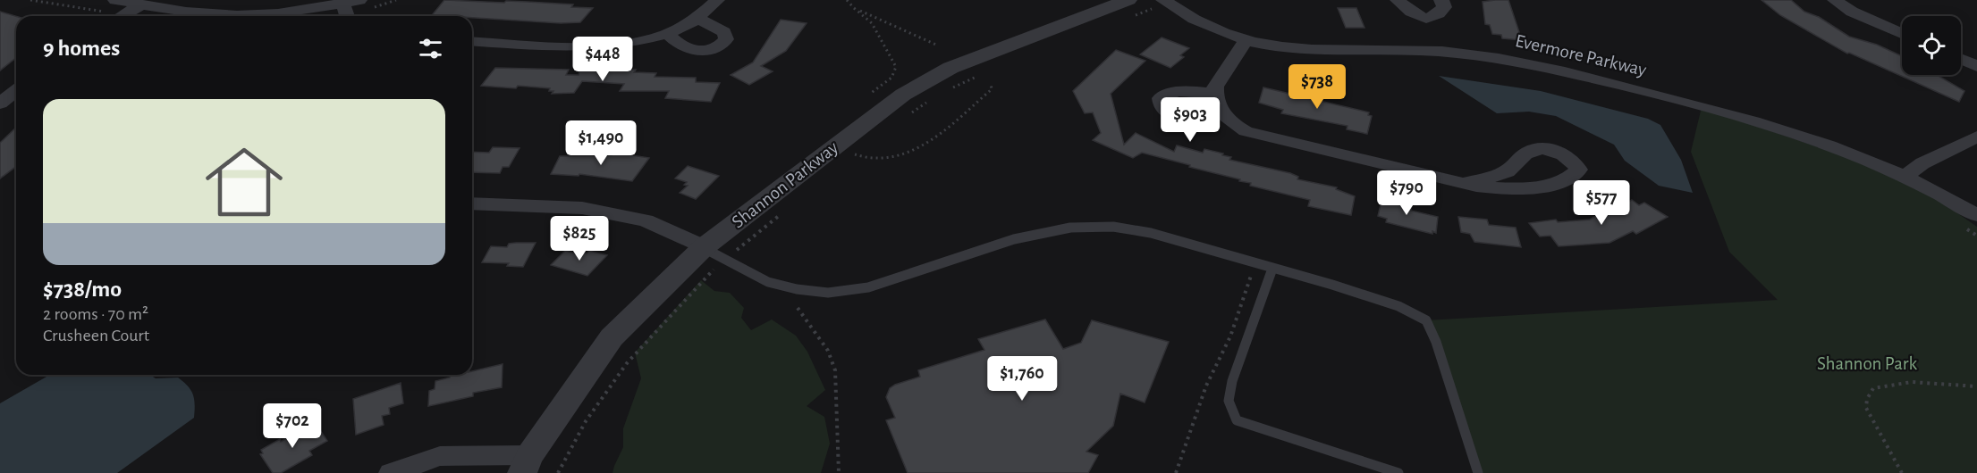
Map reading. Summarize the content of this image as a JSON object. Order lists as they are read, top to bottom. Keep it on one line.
{"streets":{"street":["Evermore Parkway","Shannon Parkway"]},"parks":["Shannon Park"],"page":{"heading":"9 homes","price":["$448","$738","$903","$1,490","$790","$577","$825","$1,760","$702"],"list":[{"name":"$738/mo","note":"2 rooms · 70 m² · Crusheen Court"}]}}
